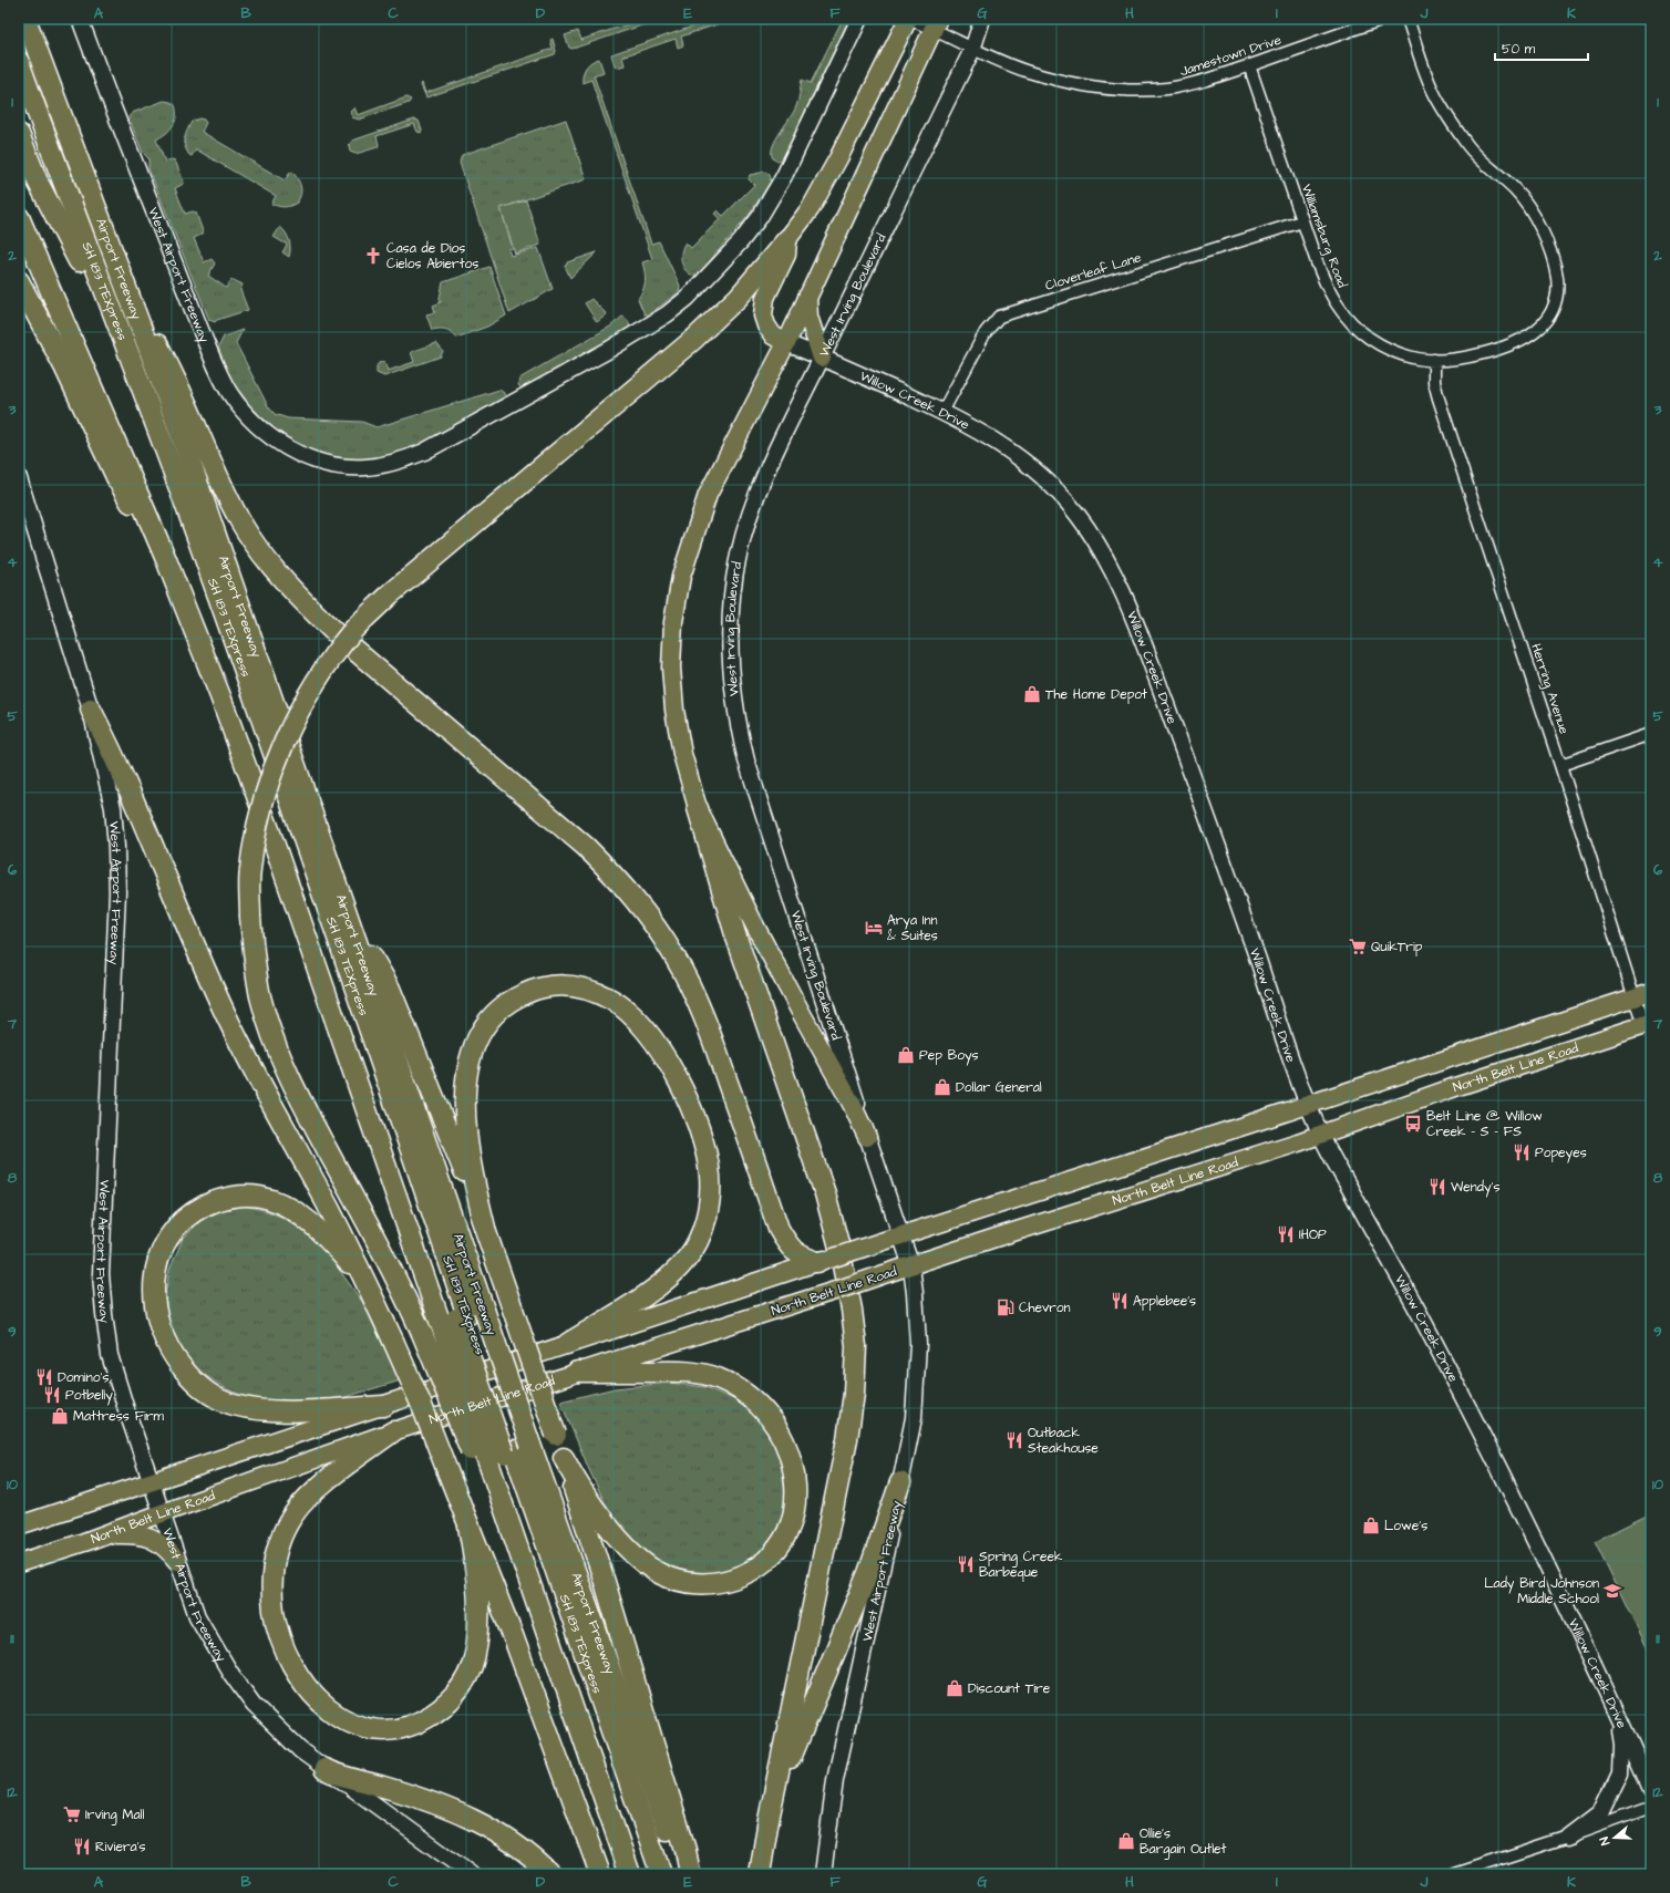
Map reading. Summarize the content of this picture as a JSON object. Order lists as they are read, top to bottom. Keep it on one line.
{"streets":{"highway":["Airport Freeway","SH 183 TEXpress"],"main road":["North Belt Line Road"],"street":["Jamestown Drive","Williamsburg Road","Cloverleaf Lane","West Airport Freeway","West Irving Boulevard","Willow Creek Drive","Herring Avenue"]},"crossings":[["Jamestown Drive","Williamsburg Road"],["Jamestown Drive","West Irving Boulevard"],["Williamsburg Road","Cloverleaf Lane"],["Williamsburg Road","Herring Avenue"],["Airport Freeway","SH 183 TEXpress"],["Cloverleaf Lane","Willow Creek Drive"],["West Airport Freeway","West Irving Boulevard"],["West Airport Freeway","North Belt Line Road"],["West Irving Boulevard","Willow Creek Drive"],["West Irving Boulevard","North Belt Line Road"],["Willow Creek Drive","North Belt Line Road"],["Herring Avenue","North Belt Line Road"]],"places":{"church":["Casa de Dios Cielos Abiertos"],"shop":["The Home Depot","Pep Boys","Dollar General","Mattress Firm","Lowe's","Discount Tire","Ollie's Bargain Outlet"],"hotel":["Arya Inn & Suites"],"supermarket":["QuikTrip","Irving Mall"],"bus stop":["Belt Line @ Willow Creek - S - FS"],"restaurant":["Popeyes","Wendy's","IHOP","Applebee's","Domino's","Potbelly","Outback Steakhouse","Spring Creek Barbeque","Riviera's"],"fuel station":["Chevron"],"school or university":["Lady Bird Johnson Middle School"]},"scale_bar":"50 m","north":"left","grid":{"columns":["A","B","C","D","E","F","G","H","I","J","K"],"rows":["1","2","3","4","5","6","7","8","9","10","11","12"]}}
